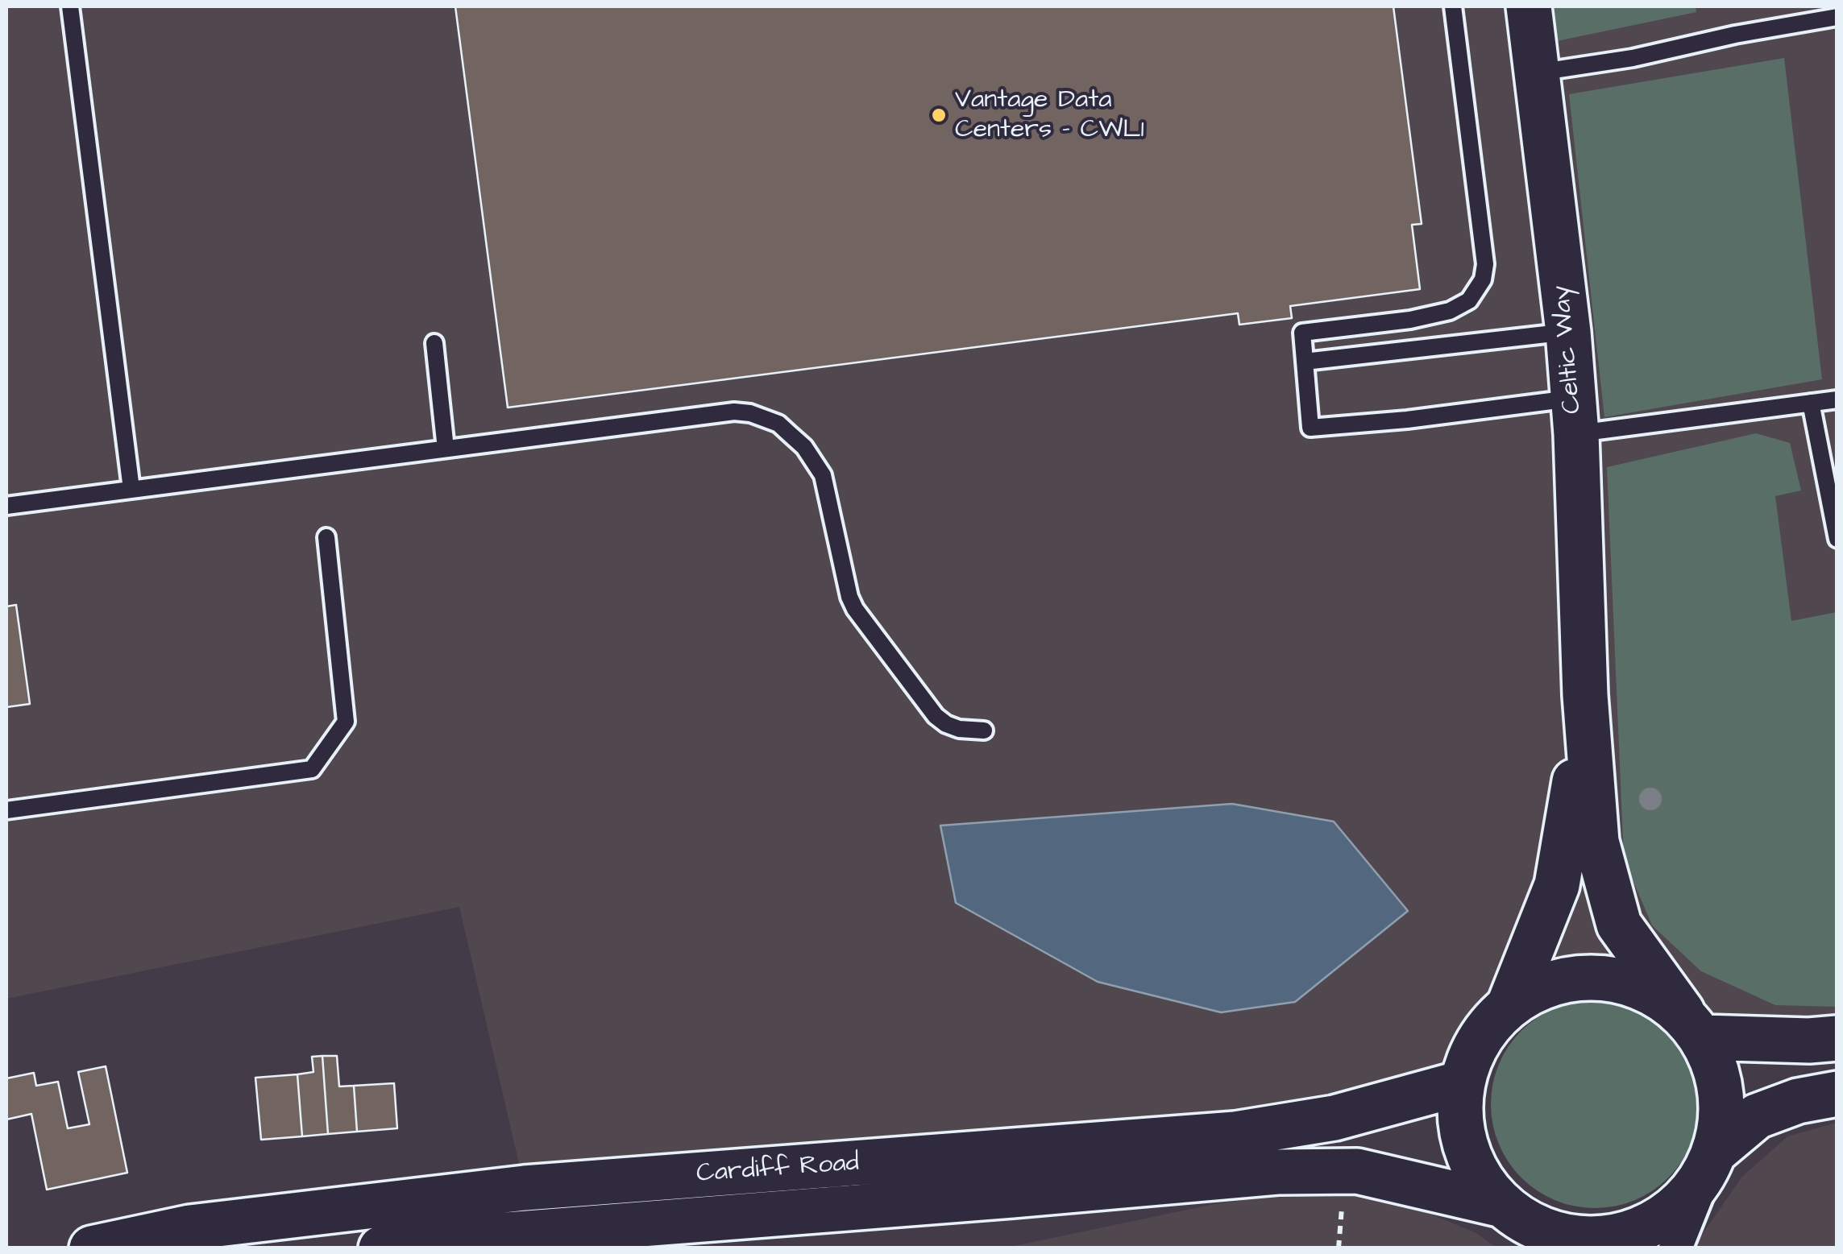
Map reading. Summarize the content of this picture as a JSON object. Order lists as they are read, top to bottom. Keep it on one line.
{"streets":{"main road":["Celtic Way","Cardiff Road"]},"crossings":[["Celtic Way","Cardiff Road"]],"places":["Vantage Data Centers - CWL1"]}
